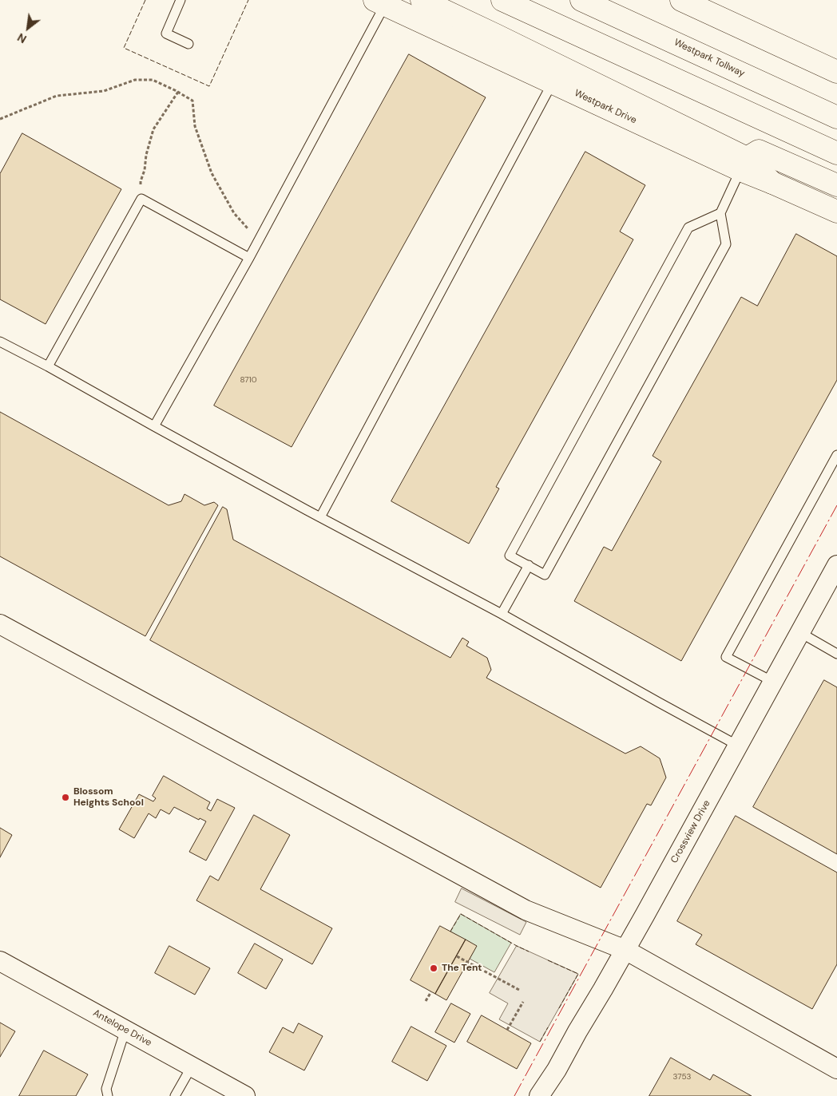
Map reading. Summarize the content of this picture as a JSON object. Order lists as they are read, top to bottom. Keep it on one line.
{"streets":{"main road":["Westpark Tollway","Westpark Drive"],"street":["Crossview Drive","Antelope Drive"]},"places":["Blossom Heights School","The Tent"],"house_numbers":["8710","3753"],"north":"bottom left"}
